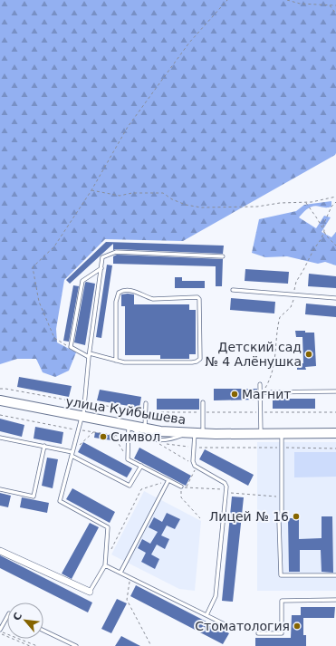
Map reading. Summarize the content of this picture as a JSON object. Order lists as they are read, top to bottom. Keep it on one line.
{"streets":{"street":["улица Куйбышева"]},"places":["Детский сад № 4 Алёнушка","Магнит","Символ","Лицей № 16","Стоматология"],"north":"top left"}
